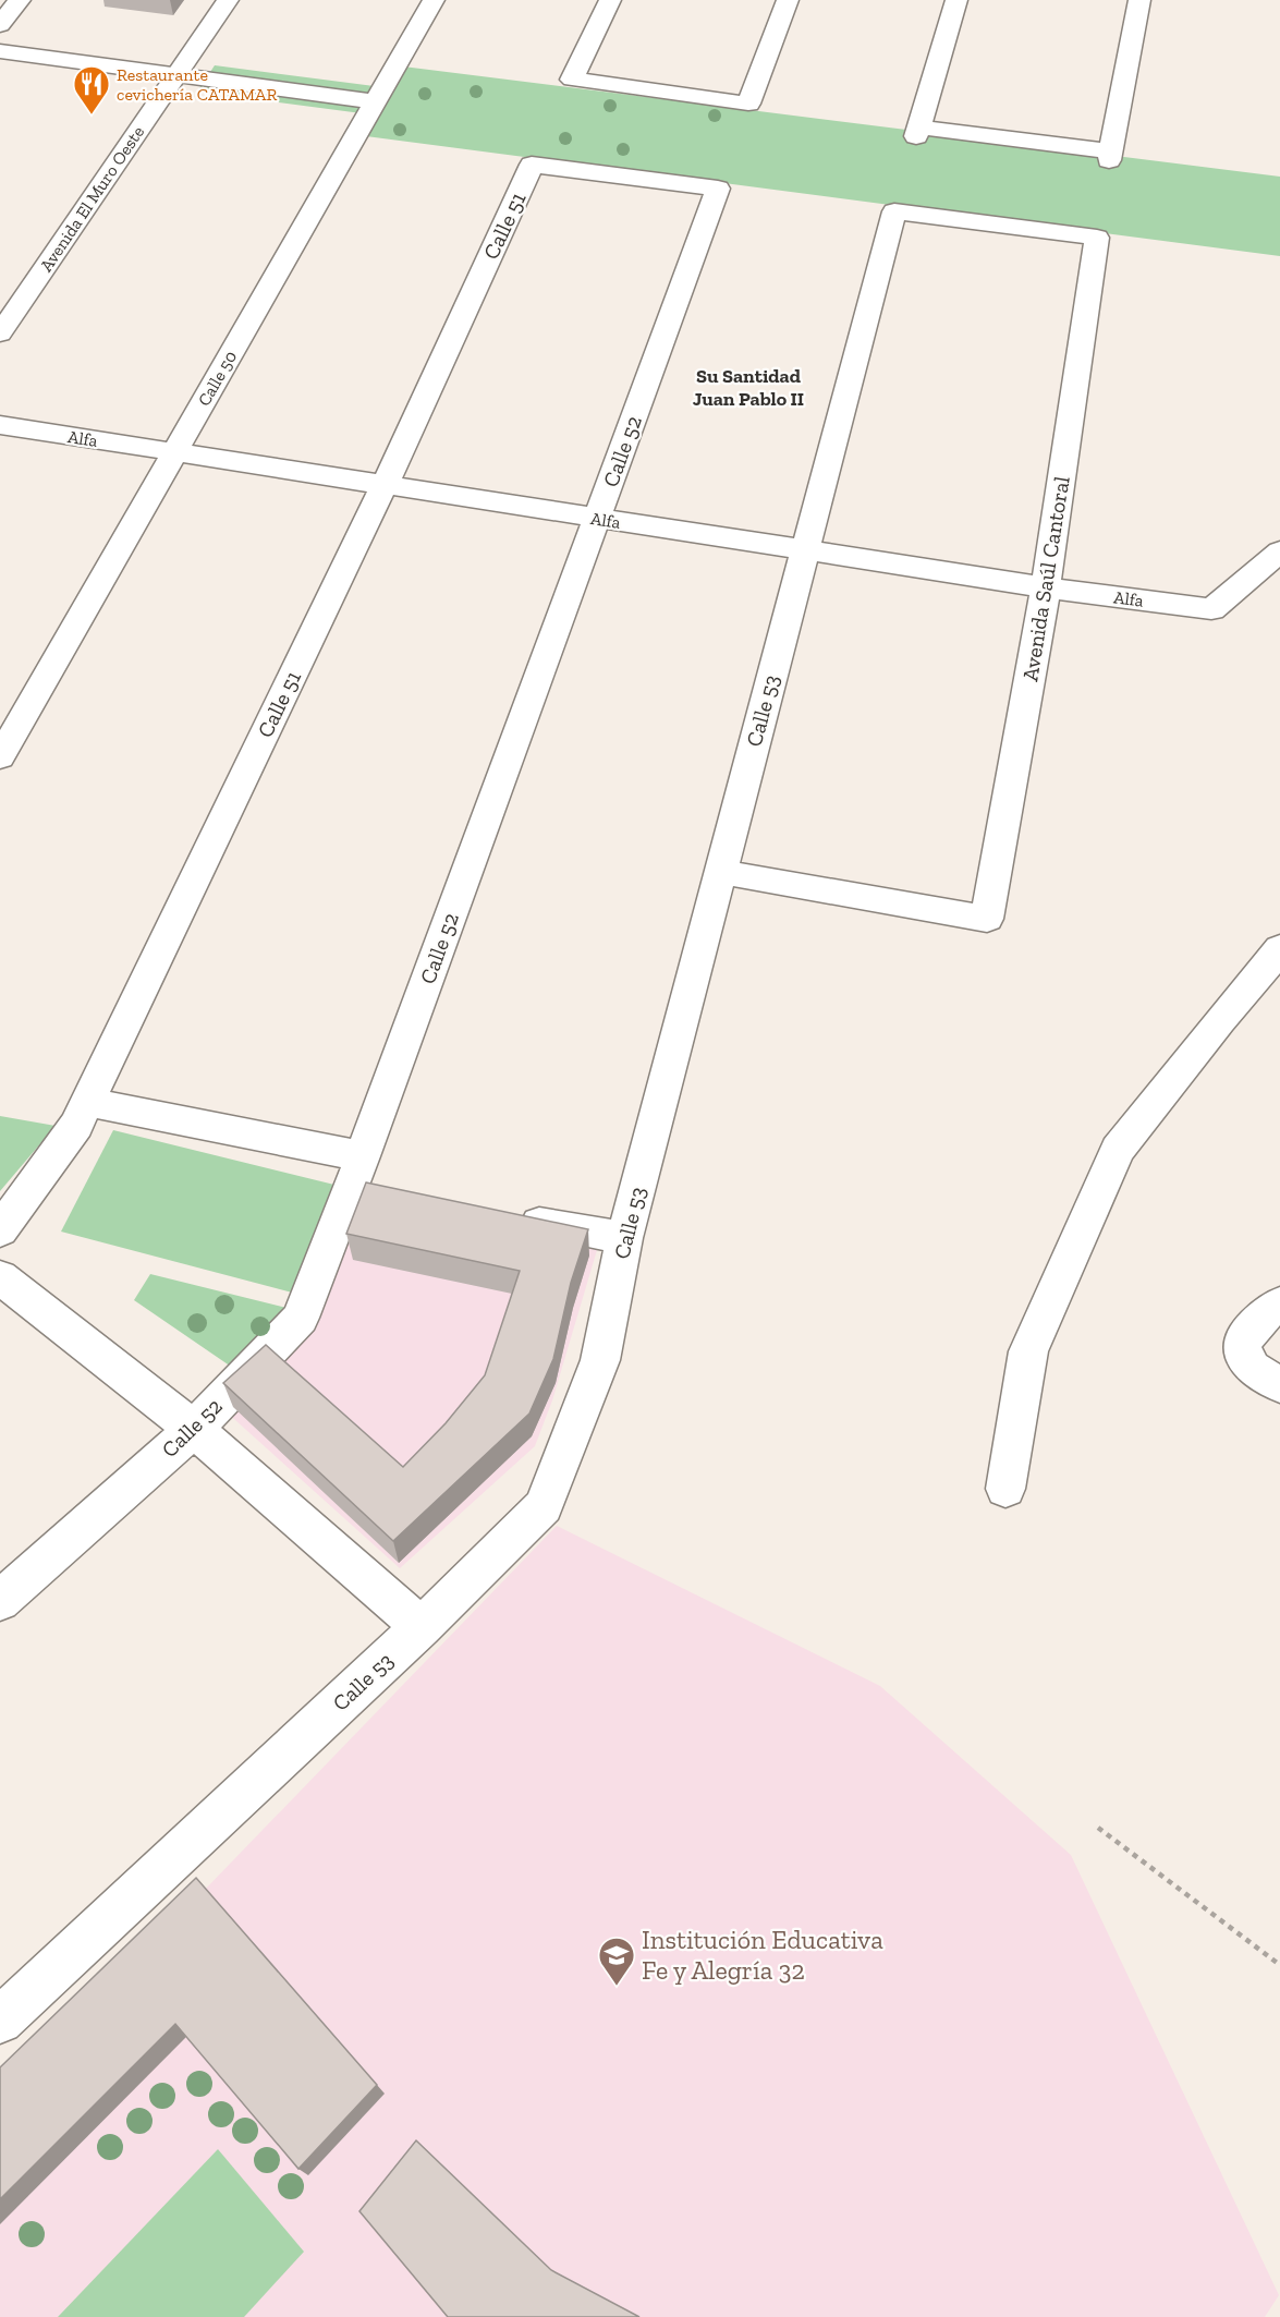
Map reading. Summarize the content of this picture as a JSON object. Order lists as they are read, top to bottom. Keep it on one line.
{"streets":{"street":["Avenida El Muro Oeste","Calle 51","Calle 50","Alfa","Calle 52","Avenida Saúl Cantoral","Calle 53"]},"crossings":[["Calle 51","Alfa"],["Calle 51","Calle 52"],["Calle 50","Alfa"],["Alfa","Calle 52"],["Alfa","Avenida Saúl Cantoral"],["Alfa","Calle 53"],["Avenida Saúl Cantoral","Calle 53"]],"districts":["Su Santidad Juan Pablo II"],"places":{"restaurant":["Restaurante cevichería CATAMAR"],"school or university":["Institución Educativa Fe y Alegría 32"]}}
